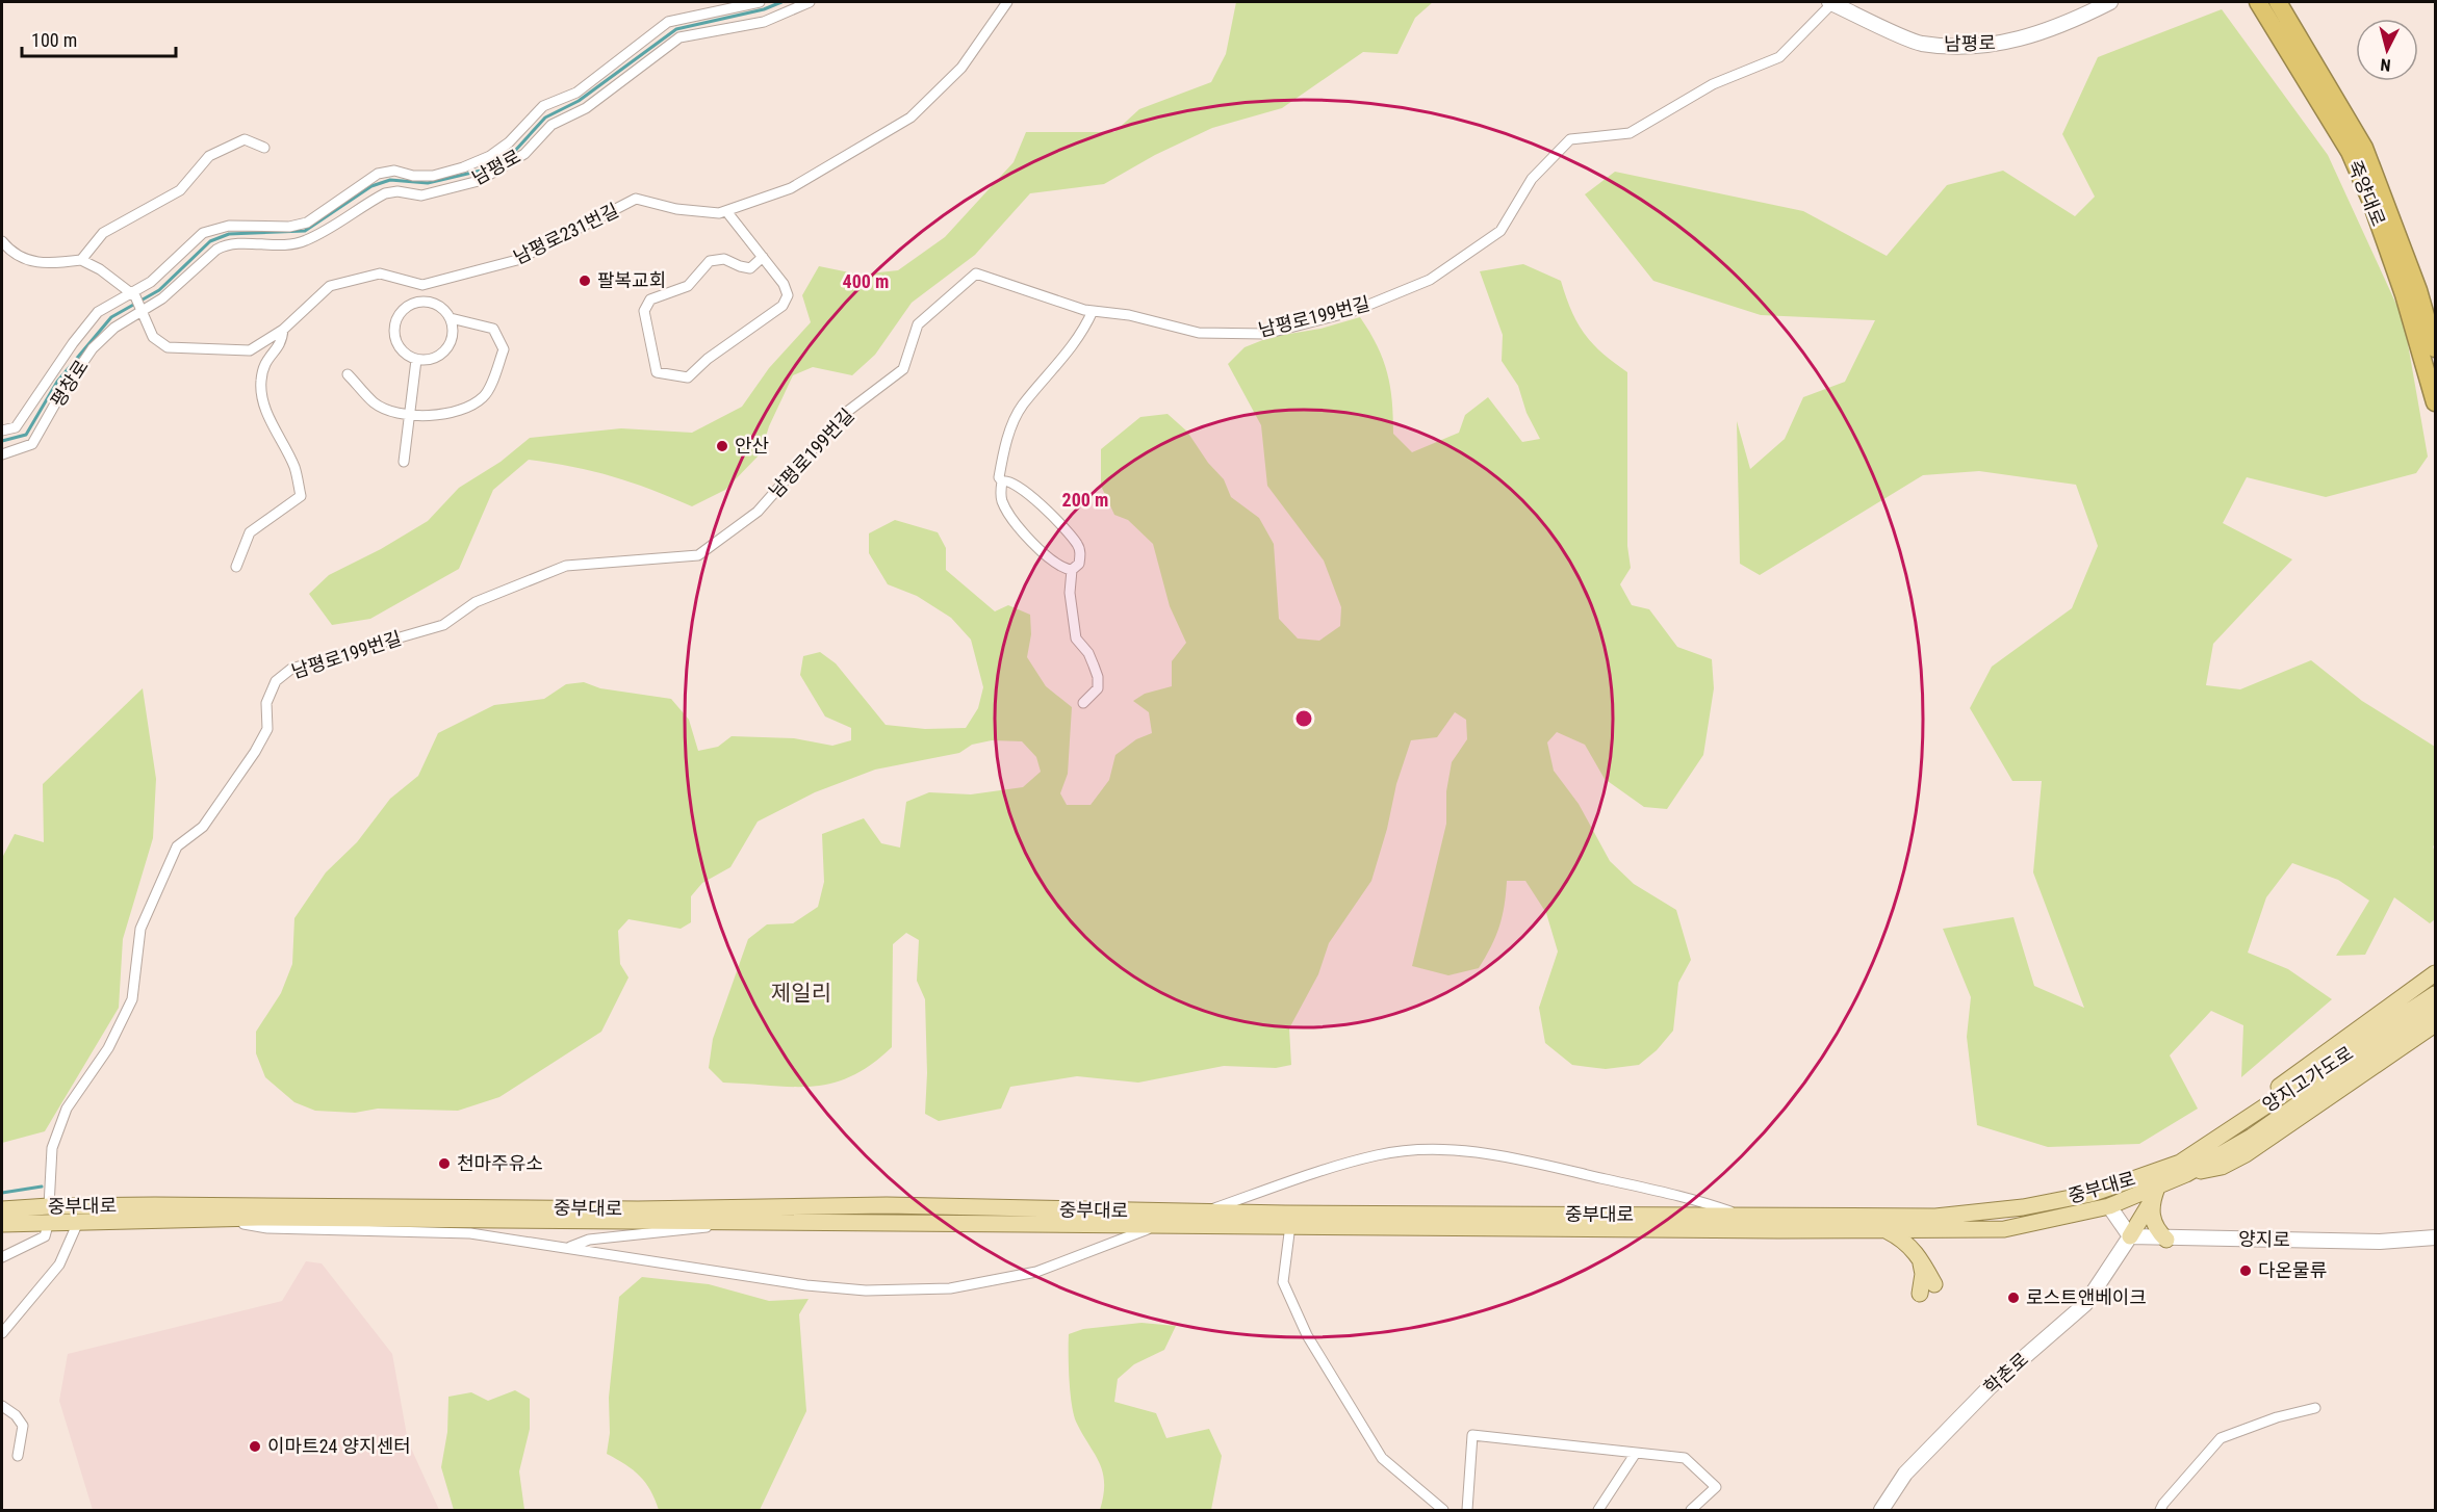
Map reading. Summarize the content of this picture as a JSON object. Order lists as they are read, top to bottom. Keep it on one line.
{"streets":{"highway":["죽양대로"],"main road":["양지고가도로","중부대로"],"street":["남평로","남평로231번길","남평로199번길","평창로","양지로","학촌로"]},"crossings":[["남평로","남평로231번길"],["남평로","남평로199번길"],["남평로","평창로"],["남평로231번길","평창로"],["남평로199번길","중부대로"],["양지고가도로","중부대로"],["양지로","학촌로"]],"districts":["제일리"],"places":["팔복교회","안산","천마주유소","다온물류","로스트앤베이크","이마트24 양지센터"],"scale_bar":"100 m","north":"bottom","rings":["400 m","200 m"]}
